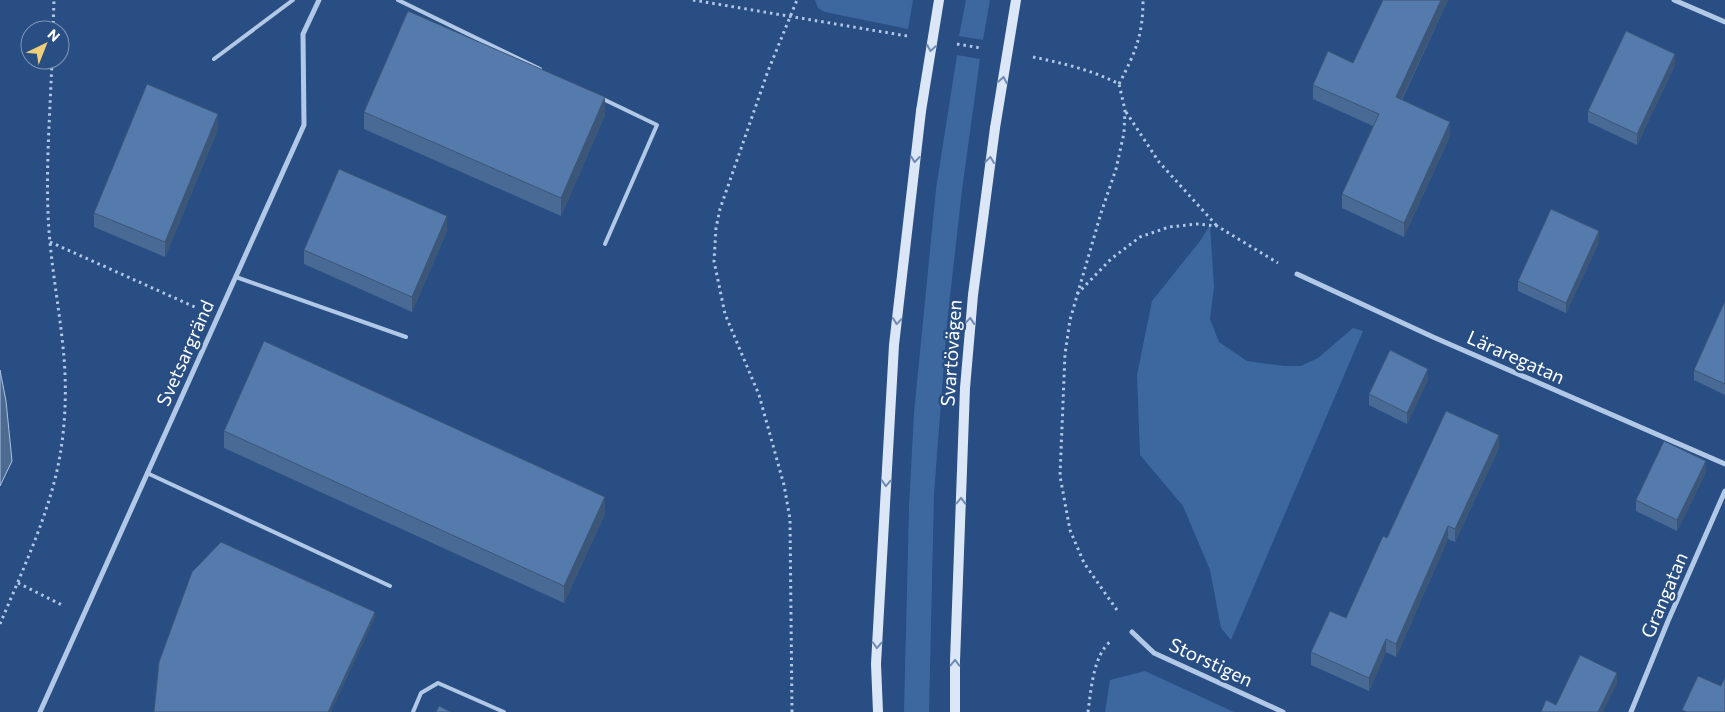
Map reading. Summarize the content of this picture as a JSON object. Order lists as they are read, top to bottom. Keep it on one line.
{"streets":{"main road":["Svartövägen"],"street":["Svetsargränd","Läraregatan","Grangatan","Storstigen"]},"north":"top right"}
